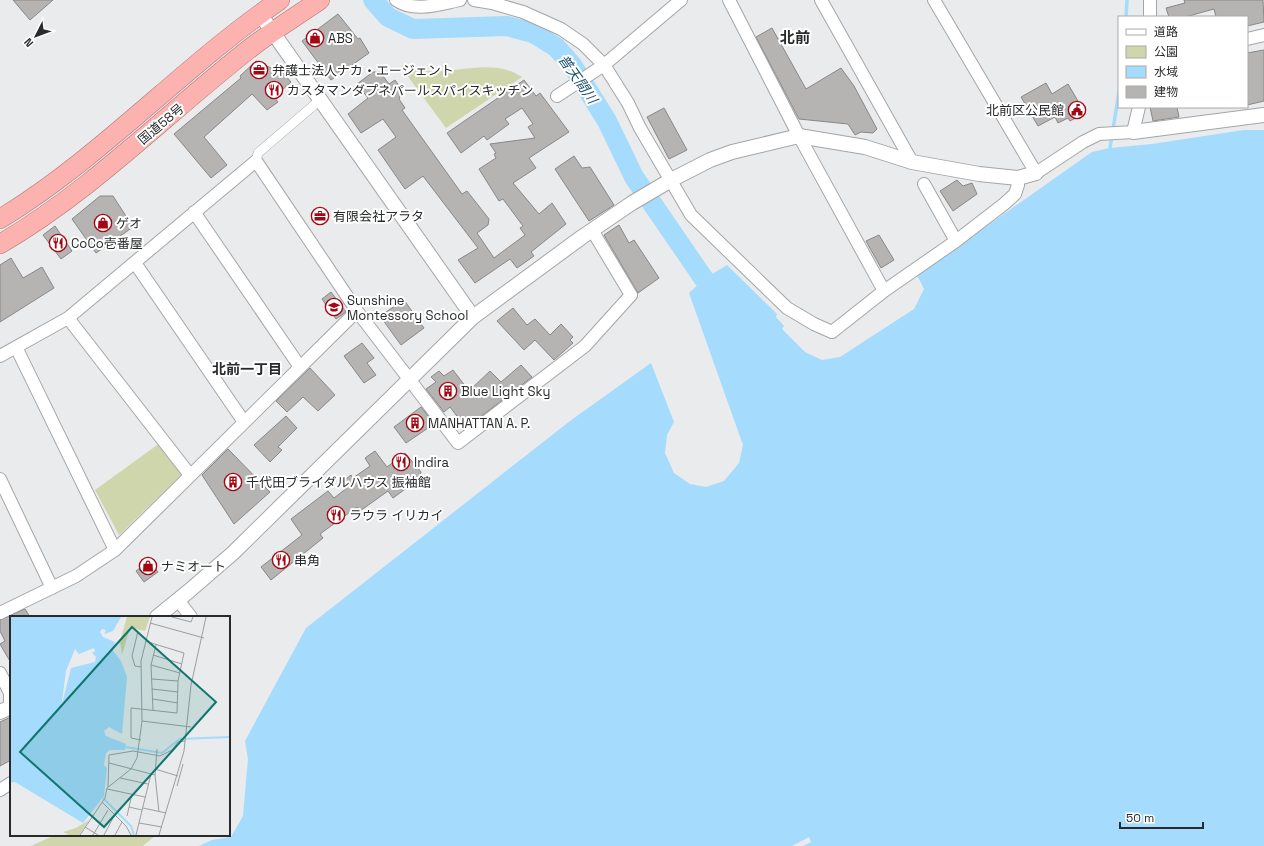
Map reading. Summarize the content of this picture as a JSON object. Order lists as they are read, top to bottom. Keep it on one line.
{"streets":{"highway":["国道58号"]},"districts":["北前","北前一丁目"],"water":["普天間川"],"places":{"shop":["ABS","ゲオ","ナミオート"],"office":["弁護士法人ナカ・エージェント","有限会社アラタ"],"restaurant":["カスタマンダプネパールスパイスキッチン","CoCo壱番屋","Indira","ラウラ イリカイ","串角"],"public building":["北前区公民館"],"school or university":["Sunshine Montessory School"],"building":["Blue Light Sky","MANHATTAN A. P.","千代田ブライダルハウス 振袖館"]},"legend":["道路","公園","水域","建物"],"scale_bar":"50 m","north":"bottom left"}
